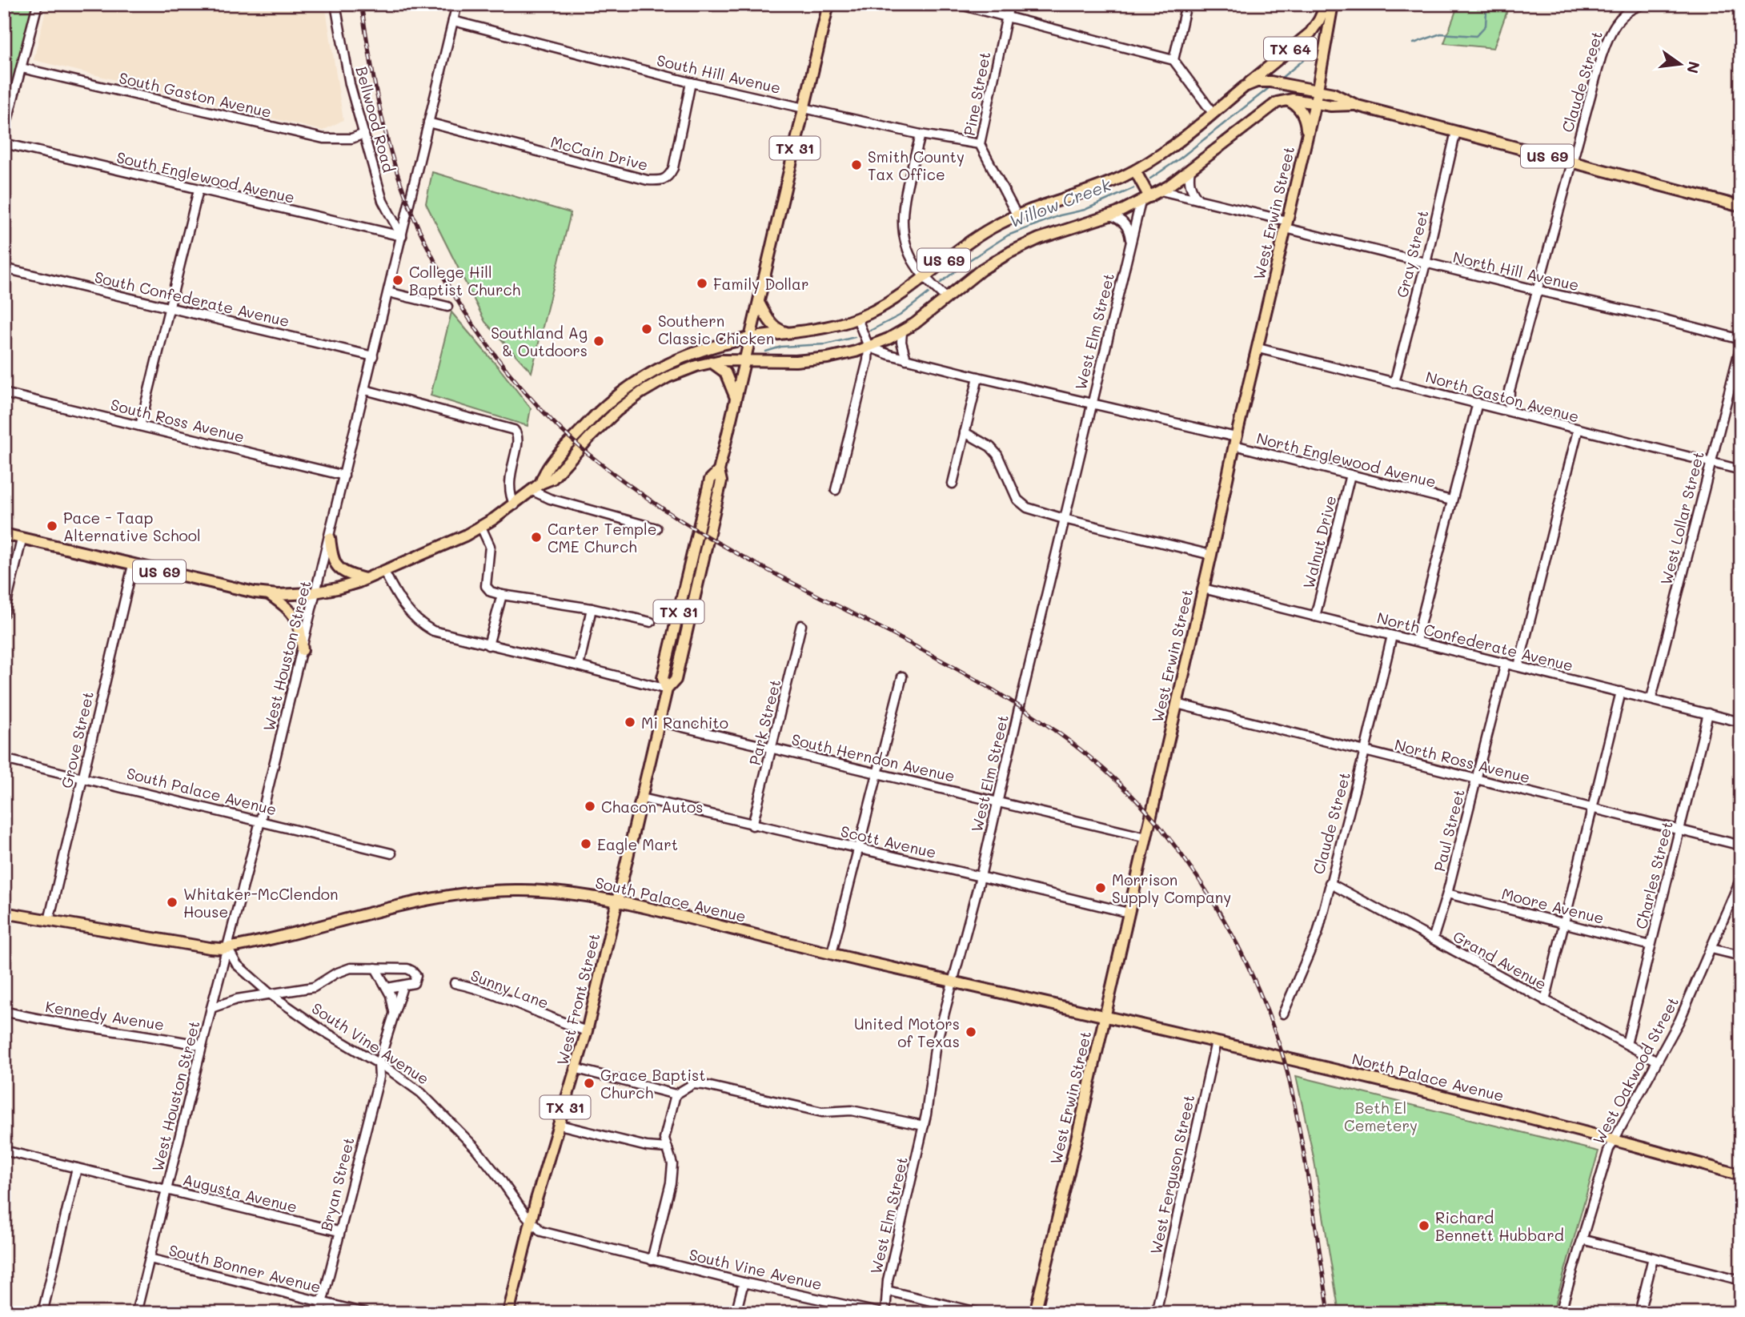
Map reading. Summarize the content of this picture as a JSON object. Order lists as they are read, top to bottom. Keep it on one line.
{"streets":{"main road":["TX 64","TX 31","US 69","West Erwin Street","South Palace Avenue","West Front Street","North Palace Avenue"],"street":["South Hill Avenue","Claude Street","Pine Street","South Gaston Avenue","Bellwood Road","McCain Drive","South Englewood Avenue","Gray Street","North Hill Avenue","South Confederate Avenue","West Elm Street","North Gaston Avenue","South Ross Avenue","North Englewood Avenue","West Lollar Street","Walnut Drive","North Confederate Avenue","West Houston Street","Park Street","Grove Street","South Herndon Avenue","North Ross Avenue","Paul Street","Scott Avenue","Charles Street","Moore Avenue","Grand Avenue","Sunny Lane","Kennedy Avenue","South Vine Avenue","West Oakwood Street","West Ferguson Street","Bryan Street","Augusta Avenue","South Bonner Avenue"]},"crossings":[["TX 64","US 69"],["South Hill Avenue","Pine Street"],["South Hill Avenue","McCain Drive"],["South Hill Avenue","West Houston Street"],["South Hill Avenue","West Front Street"],["Claude Street","US 69"],["Claude Street","North Hill Avenue"],["Claude Street","North Gaston Avenue"],["Claude Street","North Confederate Avenue"],["Claude Street","North Ross Avenue"],["Claude Street","Grand Avenue"],["Pine Street","US 69"],["South Gaston Avenue","Bellwood Road"],["Bellwood Road","South Englewood Avenue"],["Bellwood Road","West Houston Street"],["McCain Drive","West Houston Street"],["US 69","West Erwin Street"],["US 69","Gray Street"],["US 69","West Elm Street"],["US 69","West Houston Street"],["US 69","Grove Street"],["US 69","West Front Street"],["South Englewood Avenue","West Houston Street"],["West Erwin Street","North Hill Avenue"],["West Erwin Street","North Gaston Avenue"],["West Erwin Street","North Englewood Avenue"],["West Erwin Street","North Confederate Avenue"],["West Erwin Street","South Herndon Avenue"],["West Erwin Street","North Ross Avenue"],["West Erwin Street","South Palace Avenue"],["West Erwin Street","Scott Avenue"],["West Erwin Street","North Palace Avenue"],["Gray Street","North Hill Avenue"],["Gray Street","North Gaston Avenue"],["South Confederate Avenue","West Houston Street"],["West Elm Street","South Herndon Avenue"],["West Elm Street","South Palace Avenue"],["West Elm Street","Scott Avenue"],["West Elm Street","South Vine Avenue"],["North Gaston Avenue","West Lollar Street"],["South Ross Avenue","West Houston Street"],["North Englewood Avenue","Walnut Drive"],["West Lollar Street","North Confederate Avenue"],["Walnut Drive","North Confederate Avenue"],["North Confederate Avenue","Paul Street"],["North Confederate Avenue","Charles Street"],["West Houston Street","South Palace Avenue"],["West Houston Street","Kennedy Avenue"],["West Houston Street","South Vine Avenue"],["West Houston Street","Augusta Avenue"],["West Houston Street","South Bonner Avenue"],["Park Street","South Herndon Avenue"],["Park Street","Scott Avenue"],["Grove Street","South Palace Avenue"],["South Herndon Avenue","West Front Street"],["North Ross Avenue","Paul Street"],["North Ross Avenue","Charles Street"],["South Palace Avenue","West Front Street"],["South Palace Avenue","South Vine Avenue"],["South Palace Avenue","North Palace Avenue"],["Paul Street","Moore Avenue"],["Paul Street","Grand Avenue"],["Scott Avenue","West Front Street"],["Charles Street","Moore Avenue"],["Charles Street","Grand Avenue"],["Grand Avenue","West Oakwood Street"],["Sunny Lane","West Front Street"],["West Front Street","South Vine Avenue"],["South Vine Avenue","Bryan Street"],["West Oakwood Street","North Palace Avenue"],["North Palace Avenue","West Ferguson Street"],["Bryan Street","Augusta Avenue"],["Bryan Street","South Bonner Avenue"]],"water":["Willow Creek"],"parks":["Beth El Cemetery"],"places":["Smith County Tax Office","College Hill Baptist Church","Family Dollar","Southern Classic Chicken","Southland Ag & Outdoors","Pace - Taap Alternative School","Carter Temple CME Church","Mi Ranchito","Chacon Autos","Eagle Mart","Morrison Supply Company","Whitaker-McClendon House","United Motors of Texas","Grace Baptist Church","Richard Bennett Hubbard"],"north":"right"}
